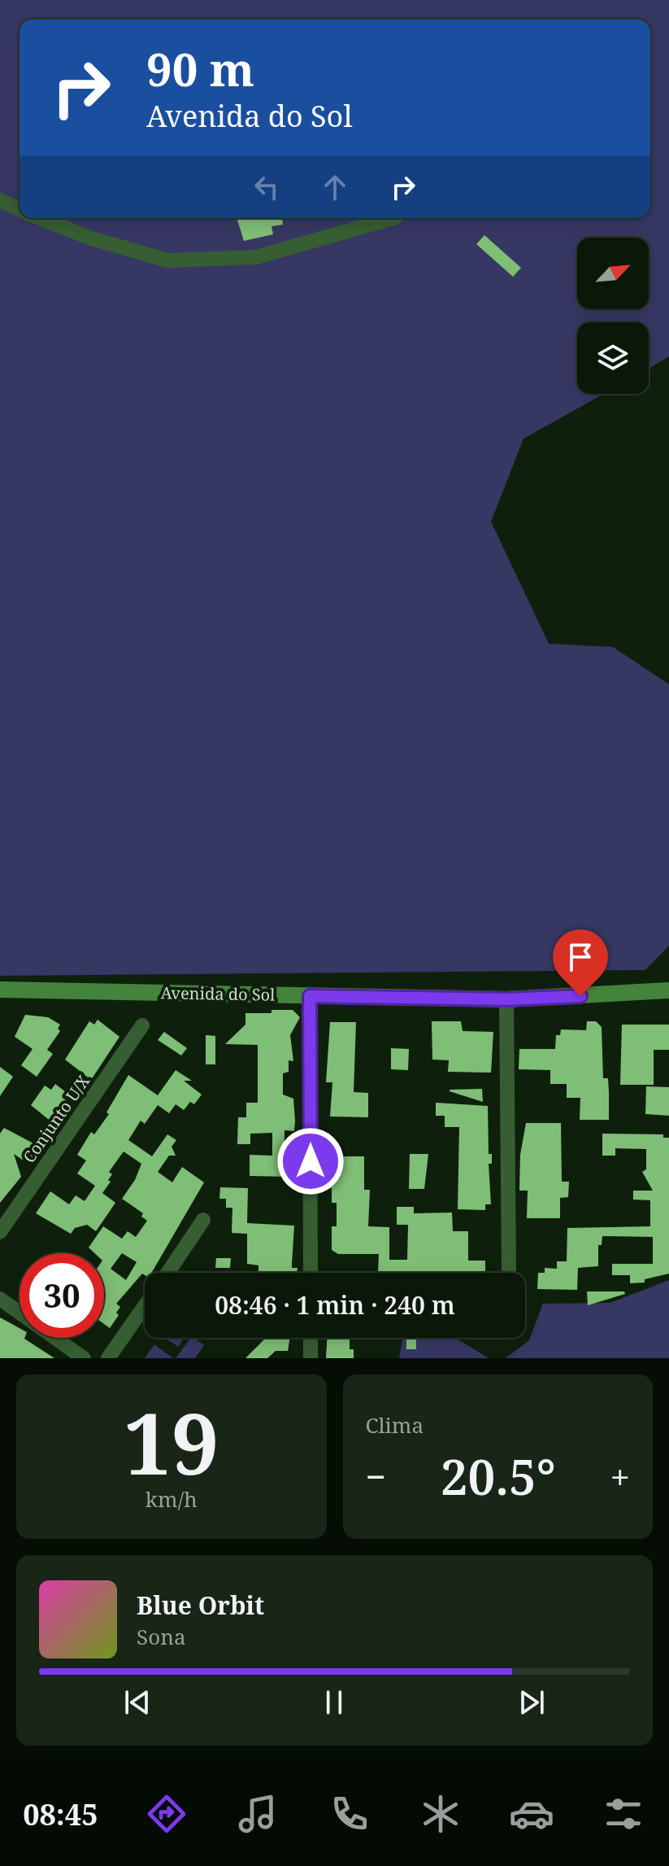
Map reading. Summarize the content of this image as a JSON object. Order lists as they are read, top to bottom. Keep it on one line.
{"streets":{"street":["Avenida do Sol","Conjunto U/X"]},"north":"top right","page":{"turn":["90 m","Avenida do Sol"],"limit":"30","trip":"08:46 · 1 min · 240 m","tile":[["19","km/h"],"Clima"],"heat":["−","20.5°","+"],"song":["Blue Orbit","Sona"],"tabs":"08:45"}}
